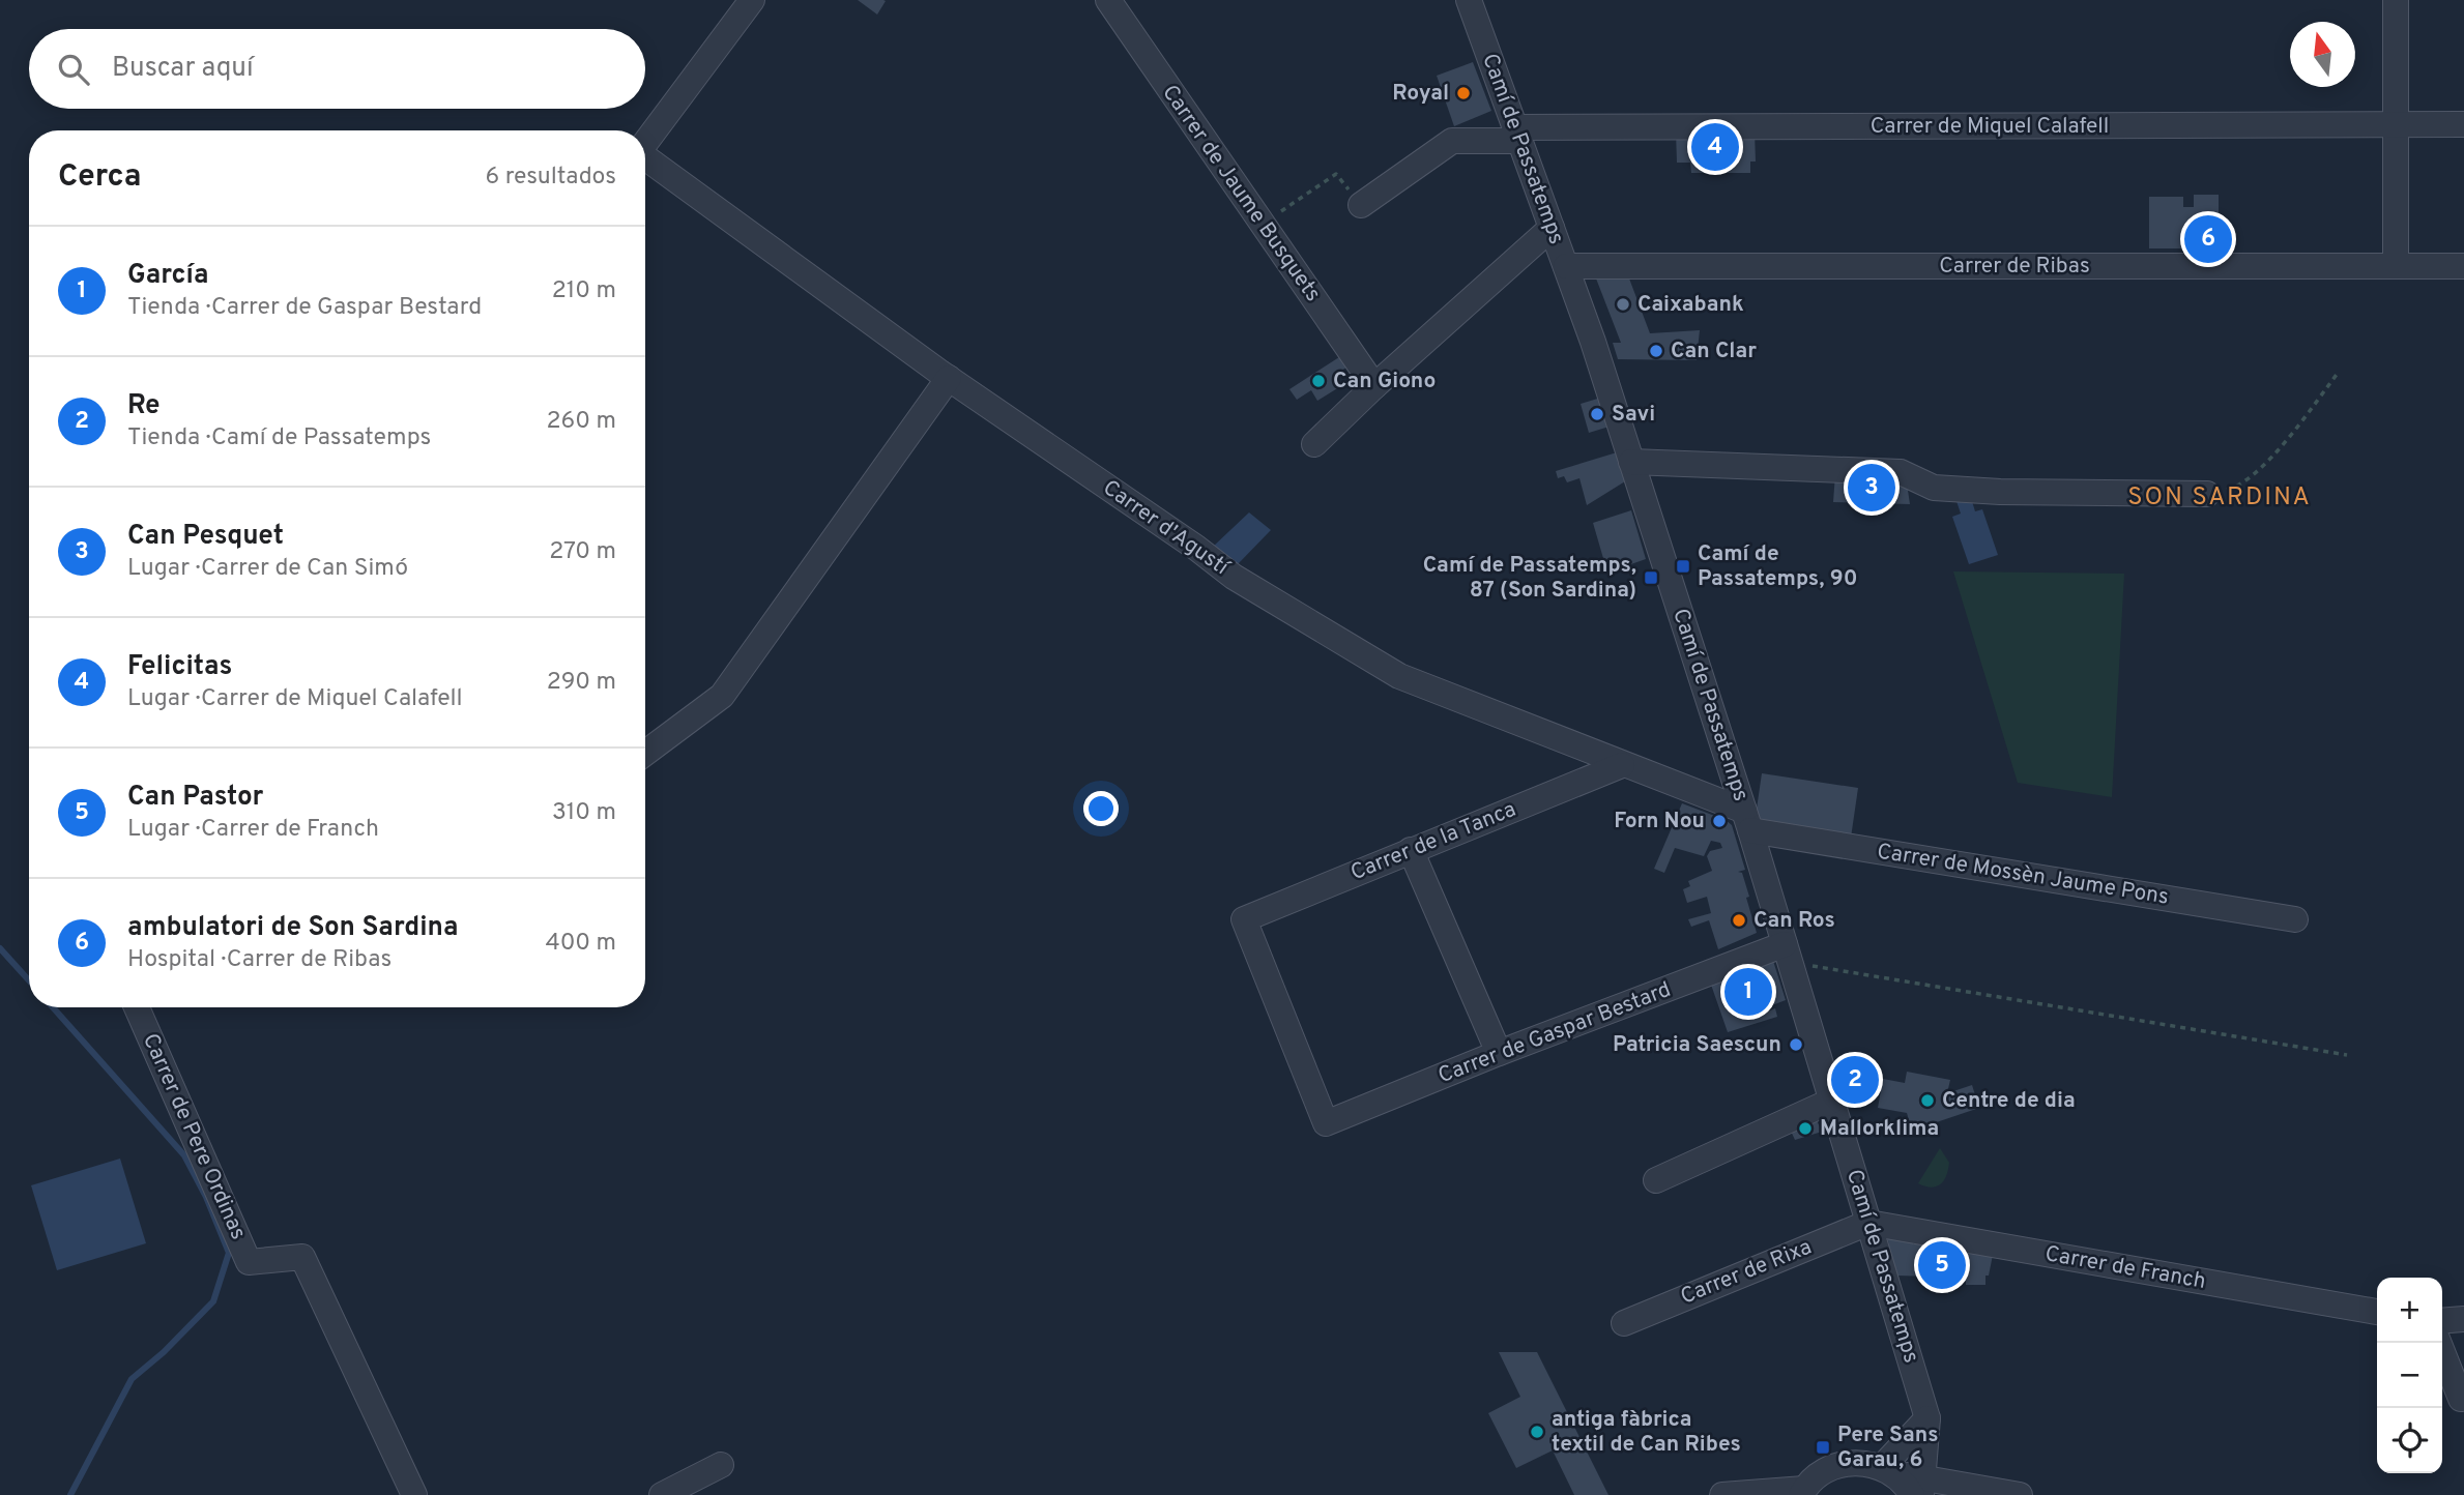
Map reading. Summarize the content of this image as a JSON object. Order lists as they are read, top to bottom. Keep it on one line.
{"streets":{"street":["Carrer de Miquel Calafell","Camí de Passatemps","Carrer de Jaume Busquets","Carrer de Ribas","Carrer d'Agustí","Carrer de la Tanca","Carrer de Mossèn Jaume Pons","Carrer de Gaspar Bestard","Carrer de Pere Ordinas","Carrer de Franch","Carrer de Rixa"]},"crossings":[["Carrer de Miquel Calafell","Camí de Passatemps"],["Camí de Passatemps","Carrer de Ribas"],["Camí de Passatemps","Carrer d'Agustí"],["Camí de Passatemps","Carrer de Mossèn Jaume Pons"],["Camí de Passatemps","Carrer de Gaspar Bestard"],["Camí de Passatemps","Carrer de Franch"],["Camí de Passatemps","Carrer de Rixa"],["Carrer d'Agustí","Carrer de la Tanca"],["Carrer d'Agustí","Carrer de Mossèn Jaume Pons"],["Carrer de la Tanca","Carrer de Gaspar Bestard"],["Carrer de Franch","Carrer de Rixa"]],"districts":["SON SARDINA"],"places":{"other":["Royal","Caixabank","Can Clar","Can Giono","Savi","Forn Nou","Can Ros","Patricia Saescun","Centre de dia","Mallorklima","antiga fàbrica textil de Can Ribes"],"transit":["Camí de Passatemps, 90","Camí de Passatemps, 87 (Son Sardina)","Pere Sans Garau, 6"]},"north":"top","page":{"search":"Buscar aquí","pins":["4","6","3","1","2","5"],"heading":["Cerca","6 resultados"],"list":[{"mark":"1","name":"García","note":"Tienda · Carrer de Gaspar Bestard","value":"210 m"},{"mark":"2","name":"Re","note":"Tienda · Camí de Passatemps","value":"260 m"},{"mark":"3","name":"Can Pesquet","note":"Lugar · Carrer de Can Simó","value":"270 m"},{"mark":"4","name":"Felicitas","note":"Lugar · Carrer de Miquel Calafell","value":"290 m"},{"mark":"5","name":"Can Pastor","note":"Lugar · Carrer de Franch","value":"310 m"},{"mark":"6","name":"ambulatori de Son Sardina","note":"Hospital · Carrer de Ribas","value":"400 m"}],"map_buttons":["+","−"]}}
